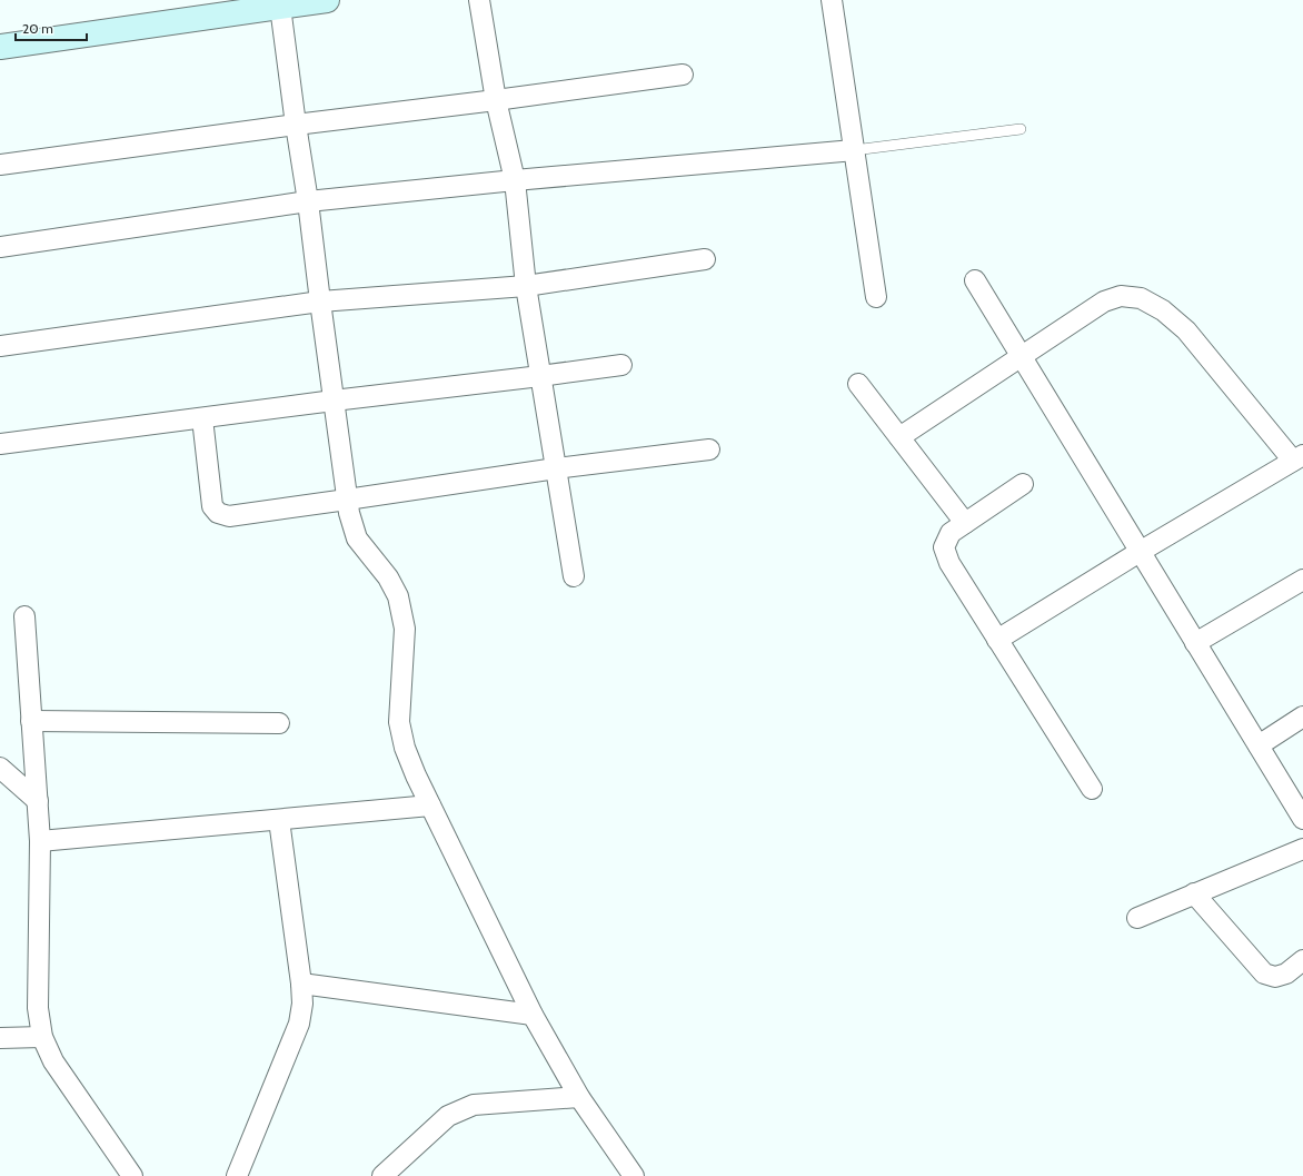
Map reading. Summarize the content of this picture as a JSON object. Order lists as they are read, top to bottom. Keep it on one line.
{"scale_bar":"20 m"}
